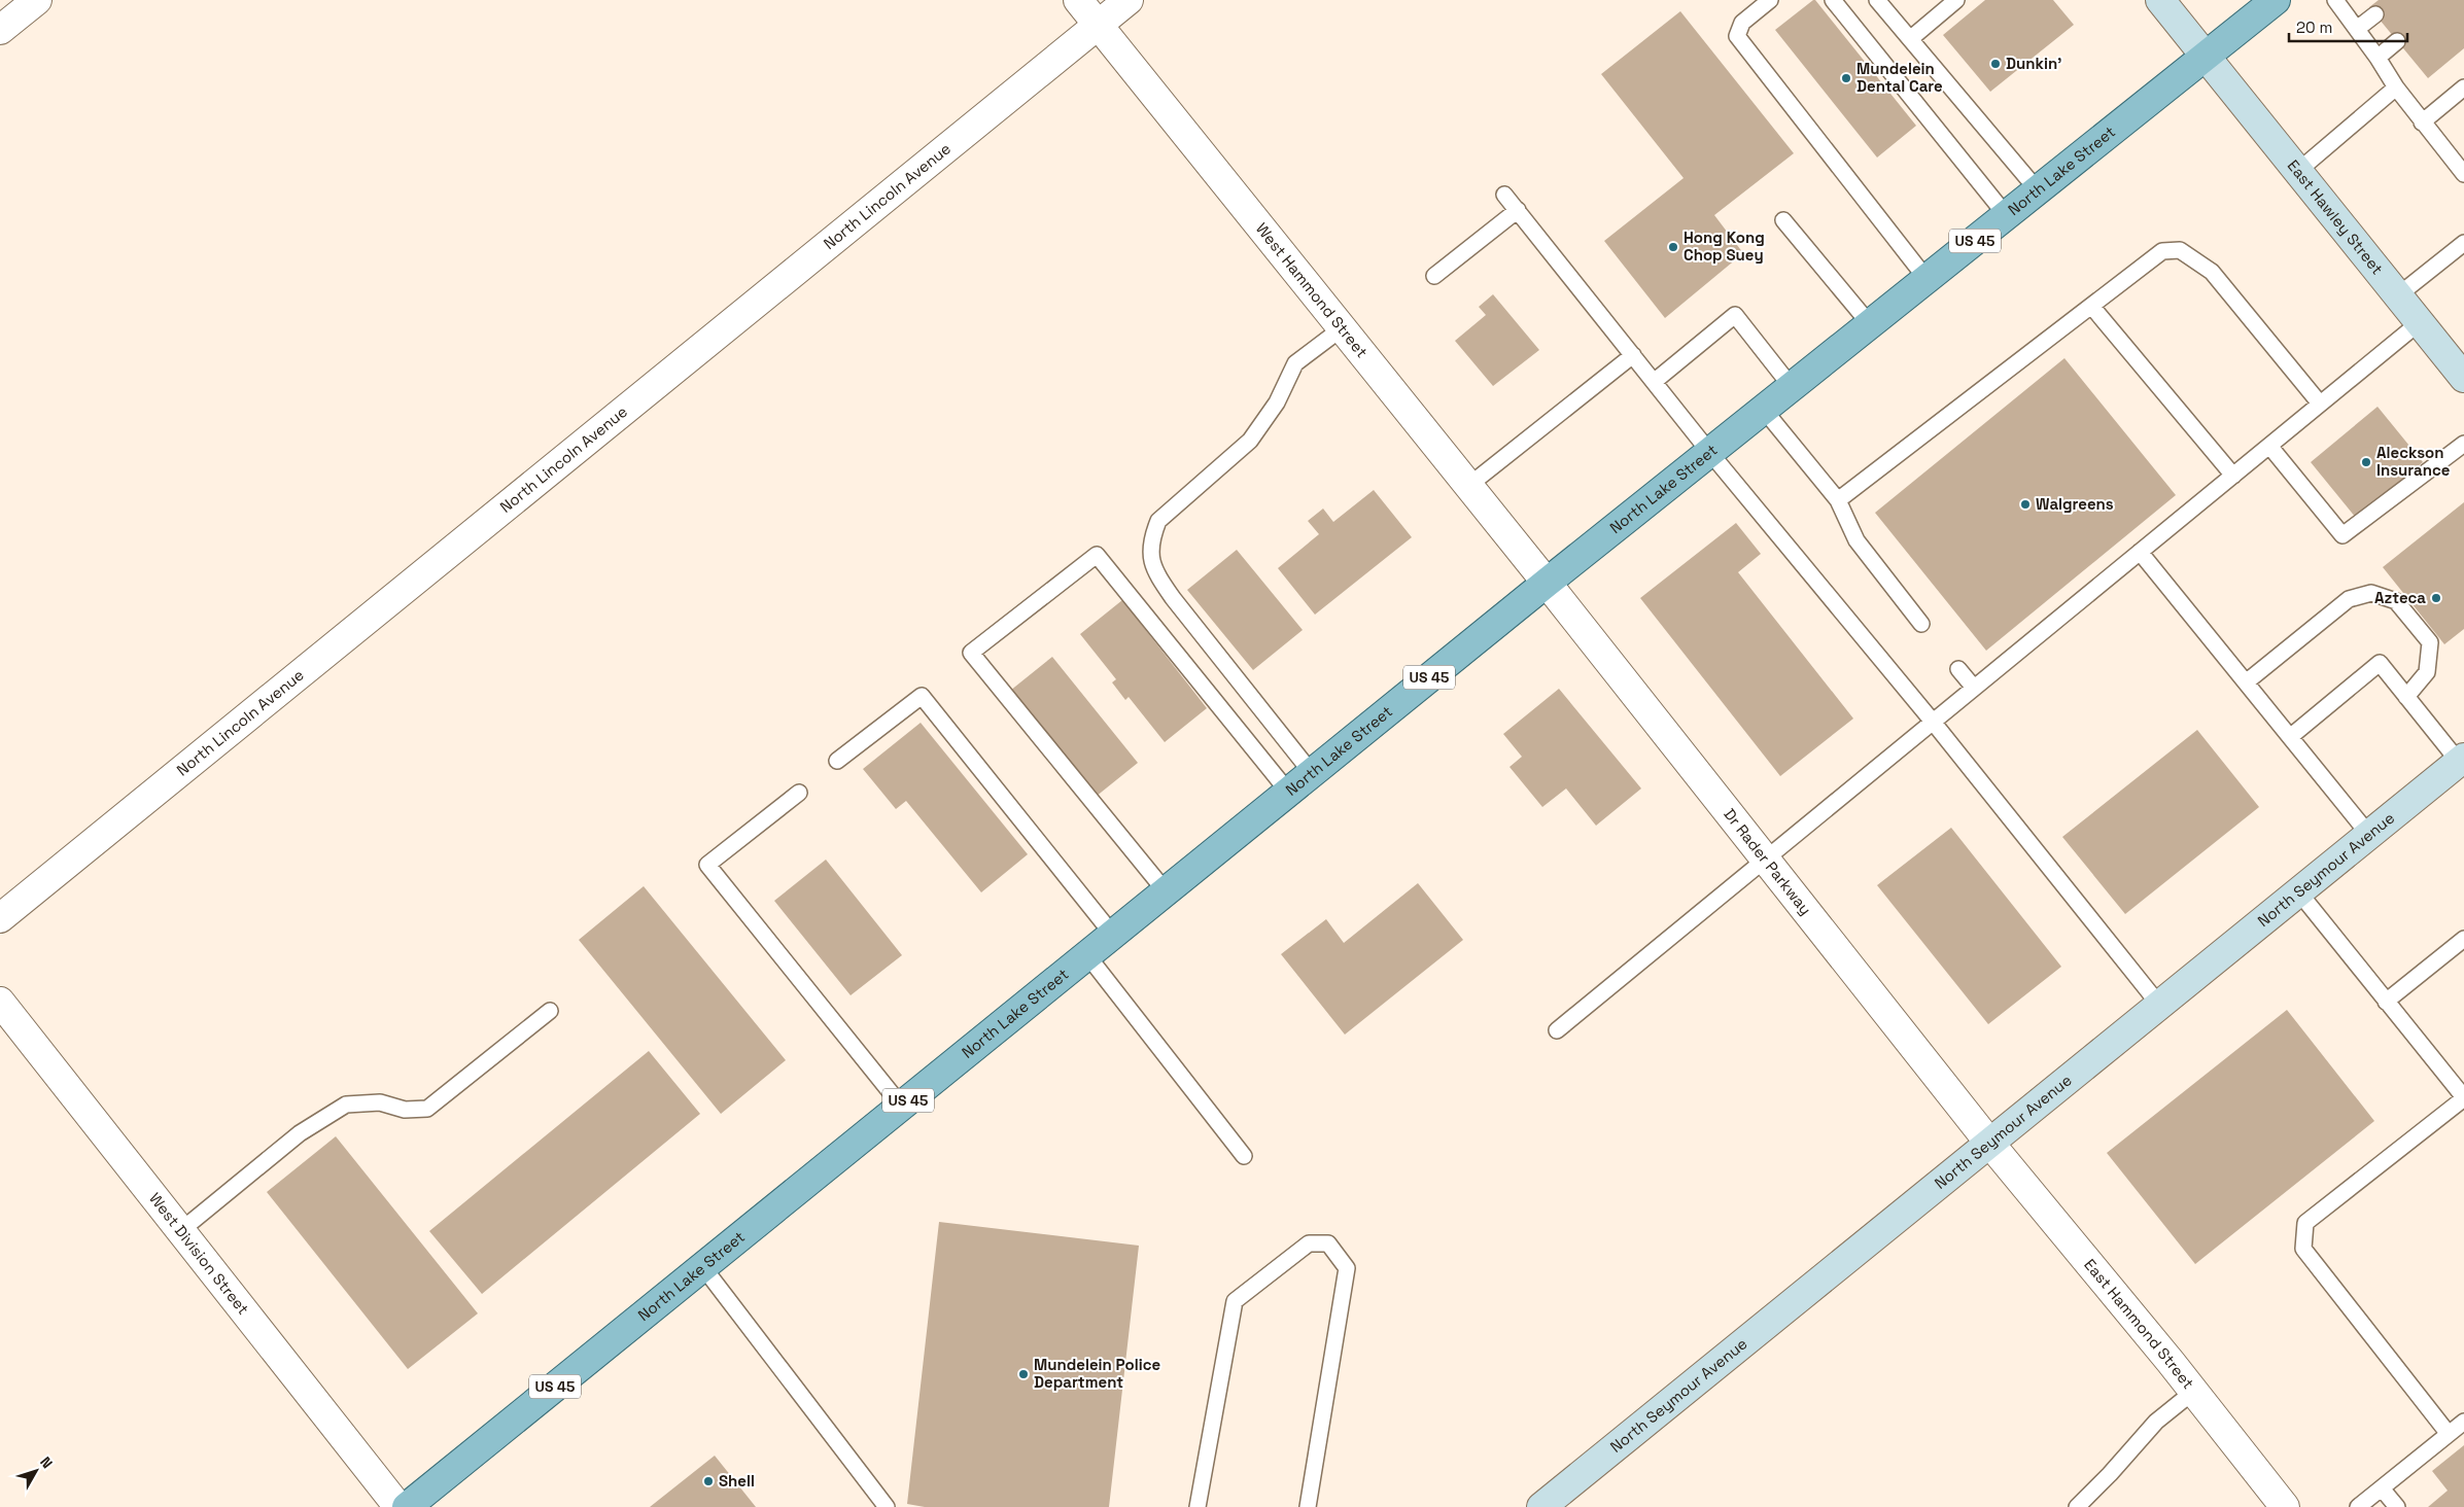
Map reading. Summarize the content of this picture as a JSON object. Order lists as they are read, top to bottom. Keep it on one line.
{"streets":{"main road":["North Lake Street","US 45"],"street":["North Lincoln Avenue","East Hawley Street","West Hammond Street","Dr Rader Parkway","North Seymour Avenue","West Division Street","East Hammond Street"]},"crossings":[["North Lake Street","East Hawley Street"],["North Lake Street","West Hammond Street"],["North Lake Street","Dr Rader Parkway"],["North Lincoln Avenue","West Hammond Street"],["West Hammond Street","Dr Rader Parkway"],["Dr Rader Parkway","North Seymour Avenue"],["Dr Rader Parkway","East Hammond Street"],["North Seymour Avenue","East Hammond Street"]],"places":["Dunkin'","Mundelein Dental Care","Hong Kong Chop Suey","Aleckson Insurance","Walgreens","Azteca","Mundelein Police Department","Shell"],"scale_bar":"20 m","north":"top right"}
